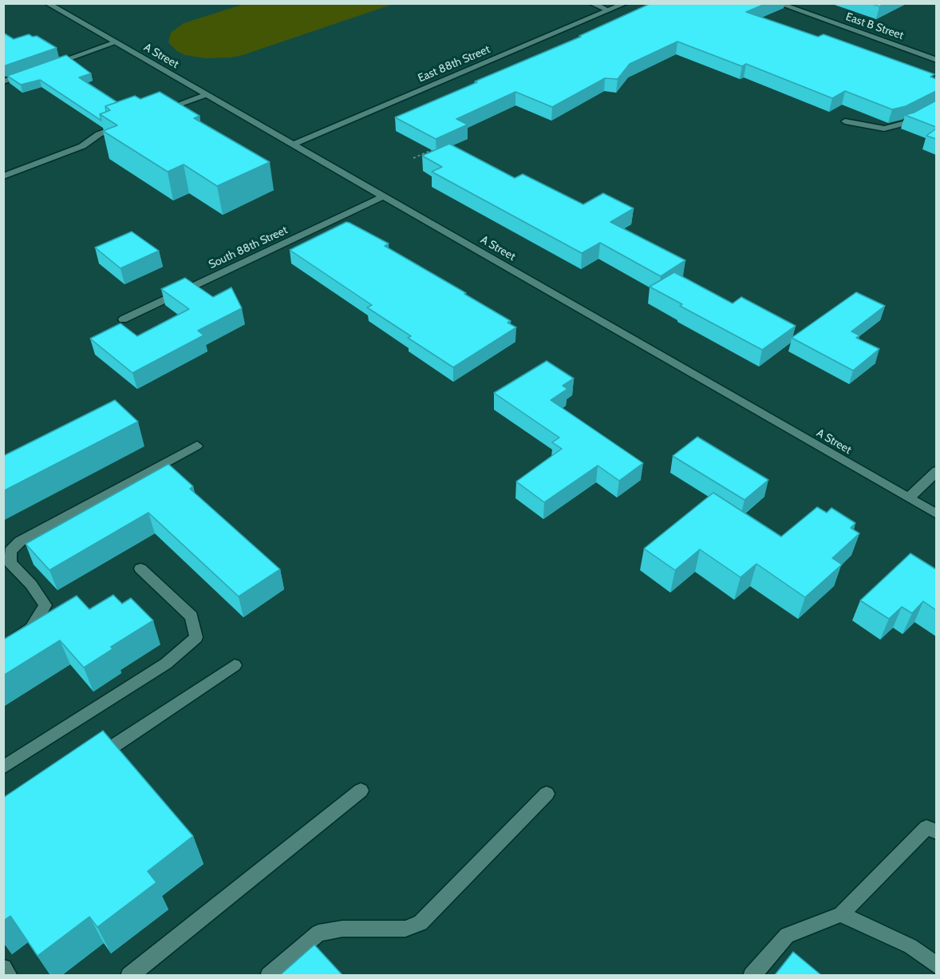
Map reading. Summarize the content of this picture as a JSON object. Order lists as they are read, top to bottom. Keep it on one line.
{"streets":{"street":["East B Street","A Street","East 88th Street","South 88th Street"]},"crossings":[["A Street","East 88th Street"],["A Street","South 88th Street"]]}
